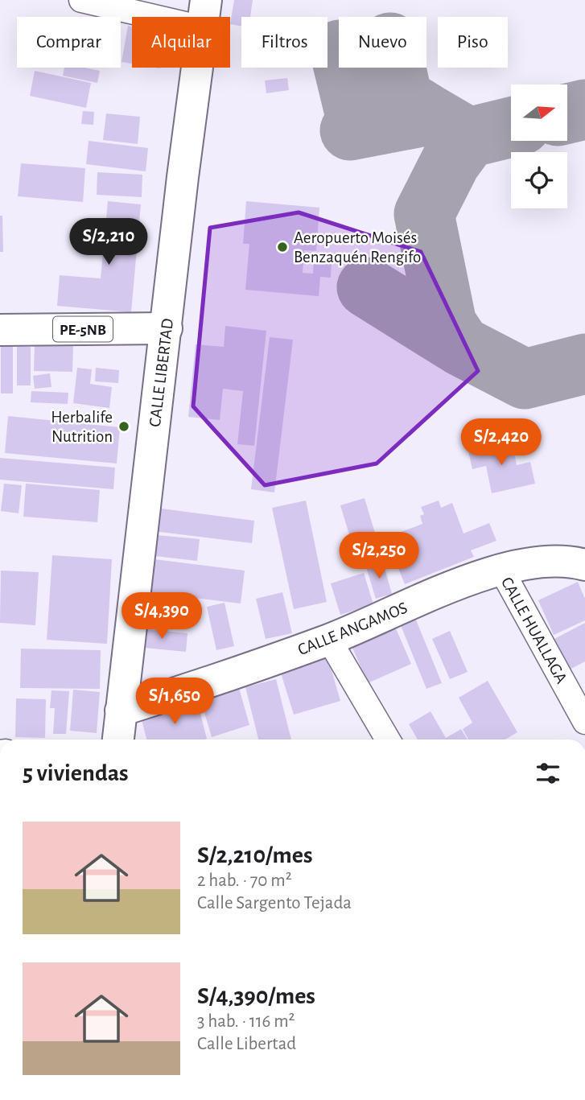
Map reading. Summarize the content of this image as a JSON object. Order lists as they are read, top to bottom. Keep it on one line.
{"streets":{"main road":["PE-5NB","CALLE LIBERTAD","CALLE ANGAMOS"],"street":["CALLE HUALLAGA"]},"crossings":[["PE-5NB","CALLE LIBERTAD"],["CALLE LIBERTAD","CALLE ANGAMOS"],["CALLE ANGAMOS","CALLE HUALLAGA"]],"places":["Aeropuerto Moisés Benzaquén Rengifo","Herbalife Nutrition"],"north":"right","page":{"chip":["Comprar","Alquilar","Filtros","Nuevo","Piso"],"price":["S/2,210","S/2,420","S/2,250","S/4,390","S/1,650"],"heading":"5 viviendas","list":[{"name":"S/2,210/mes","note":"2 hab. · 70 m² · Calle Sargento Tejada"},{"name":"S/4,390/mes","note":"3 hab. · 116 m² · Calle Libertad"}]}}
